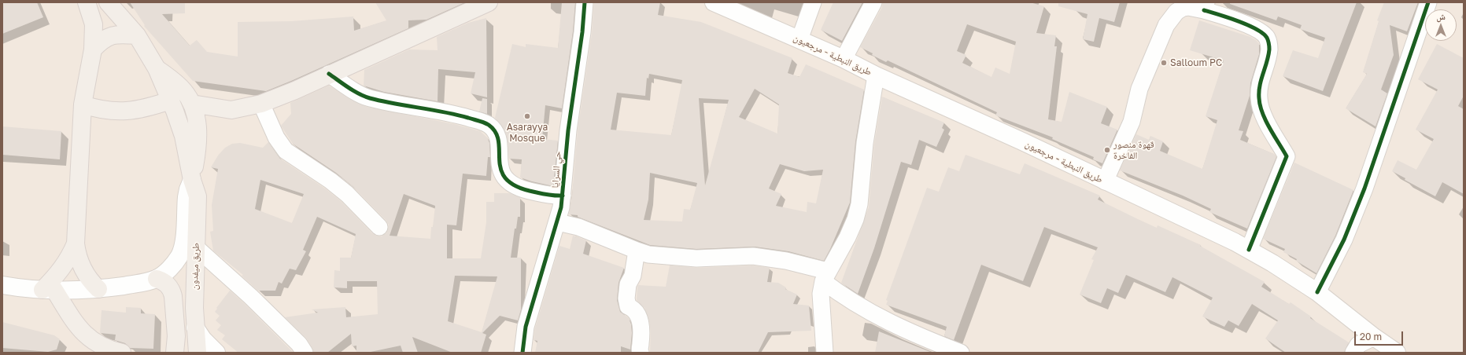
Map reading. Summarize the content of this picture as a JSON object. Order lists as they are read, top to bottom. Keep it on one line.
{"streets":{"main road":["طريق النبطية - مرجعيون","طريق ميفدون"],"street":["حي السرايا"]},"places":["Salloum PC","Asarayya Mosque","قهوة منصور الفاخرة"],"scale_bar":"20 m","north":"top"}
